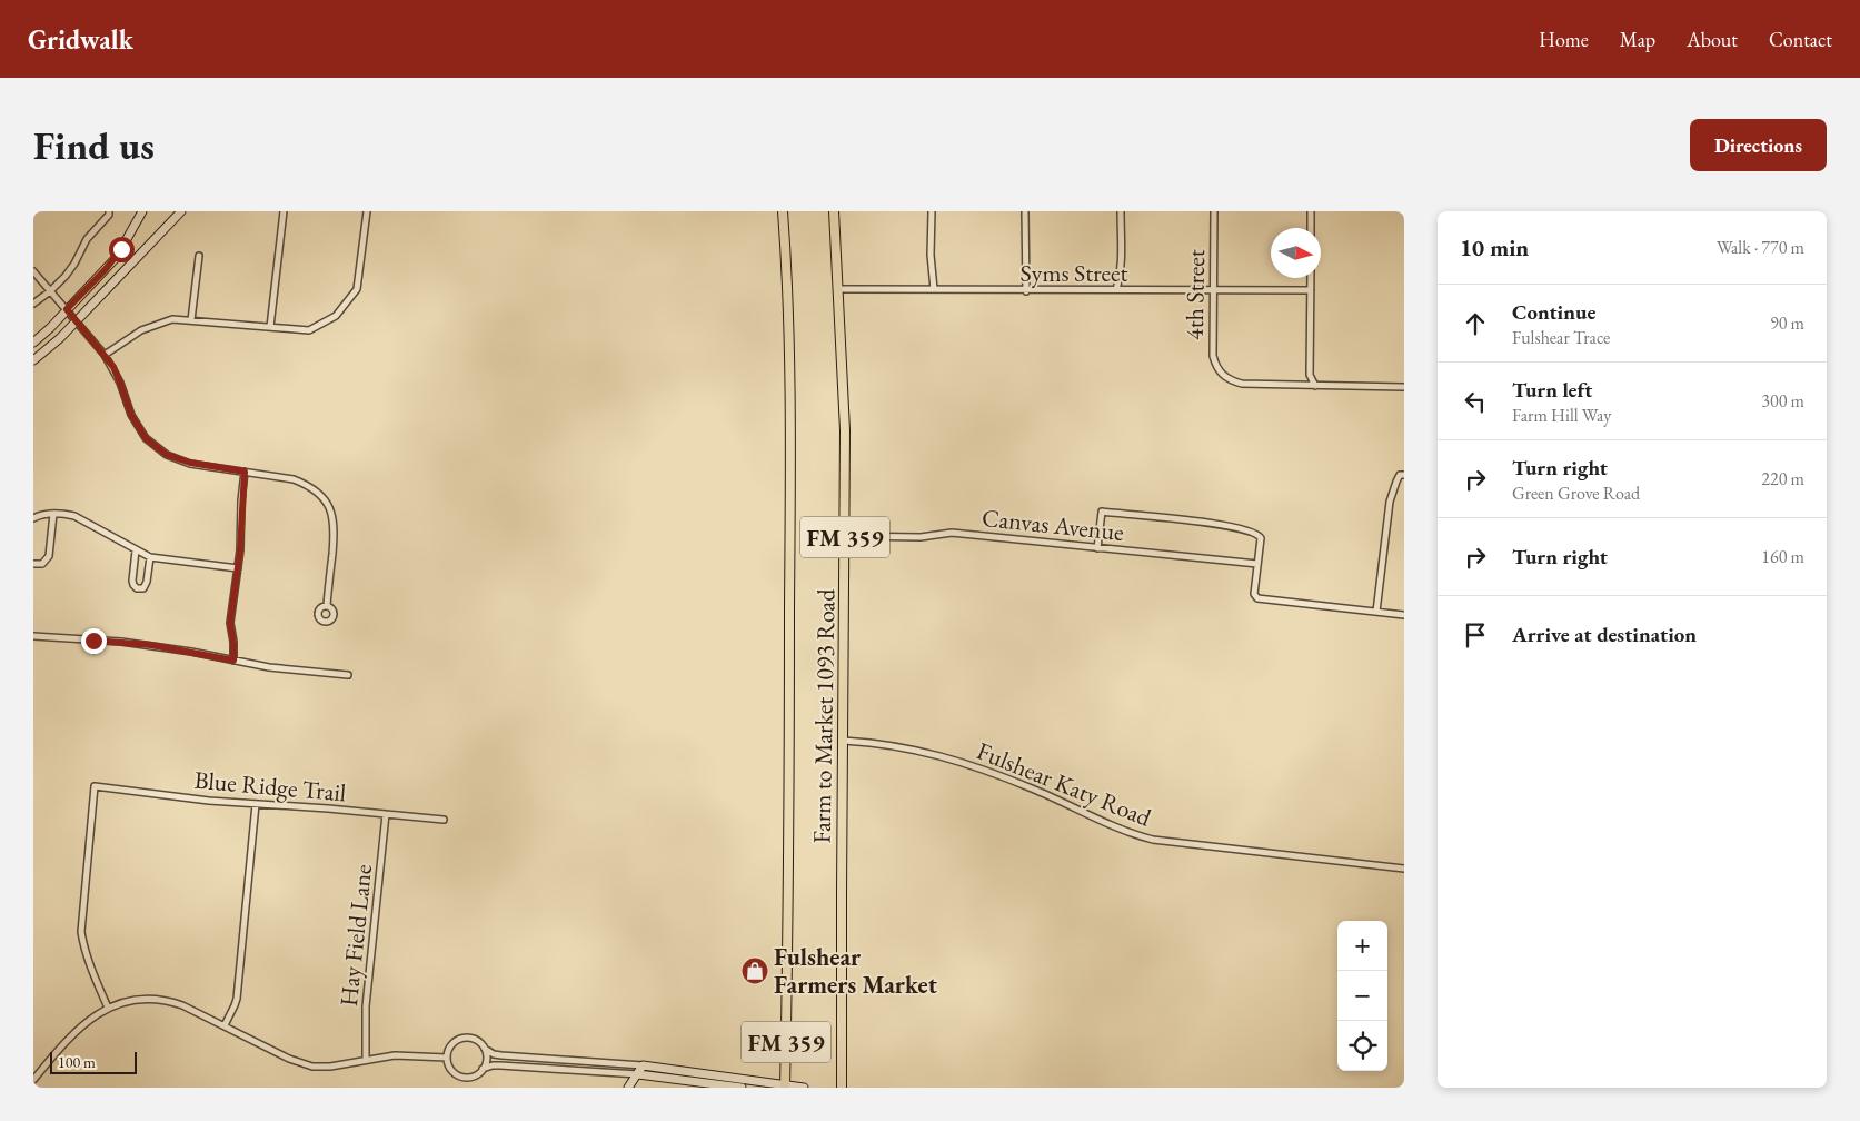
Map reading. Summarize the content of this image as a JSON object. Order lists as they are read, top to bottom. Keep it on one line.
{"streets":{"main road":["FM 359","Farm to Market 1093 Road"],"street":["Syms Street","4th Street","Canvas Avenue","Fulshear Katy Road","Blue Ridge Trail","Hay Field Lane"]},"crossings":[["Syms Street","4th Street"],["Syms Street","Farm to Market 1093 Road"],["Canvas Avenue","Farm to Market 1093 Road"],["Farm to Market 1093 Road","Fulshear Katy Road"],["Blue Ridge Trail","Hay Field Lane"]],"places":{"shop":["Fulshear Farmers Market"]},"scale_bar":"100 m","north":"right","page":{"header":"Gridwalk","nav":["Home","Map","About","Contact"],"buttons":"Directions","title":"Find us","heading":["10 min","Walk · 770 m"],"list":[["Continue","Fulshear Trace","90 m"],["Turn left","Farm Hill Way","300 m"],["Turn right","Green Grove Road","220 m"],["Turn right","160 m"],"Arrive at destination"],"map_buttons":["+","−"],"scale":"100 m"}}
